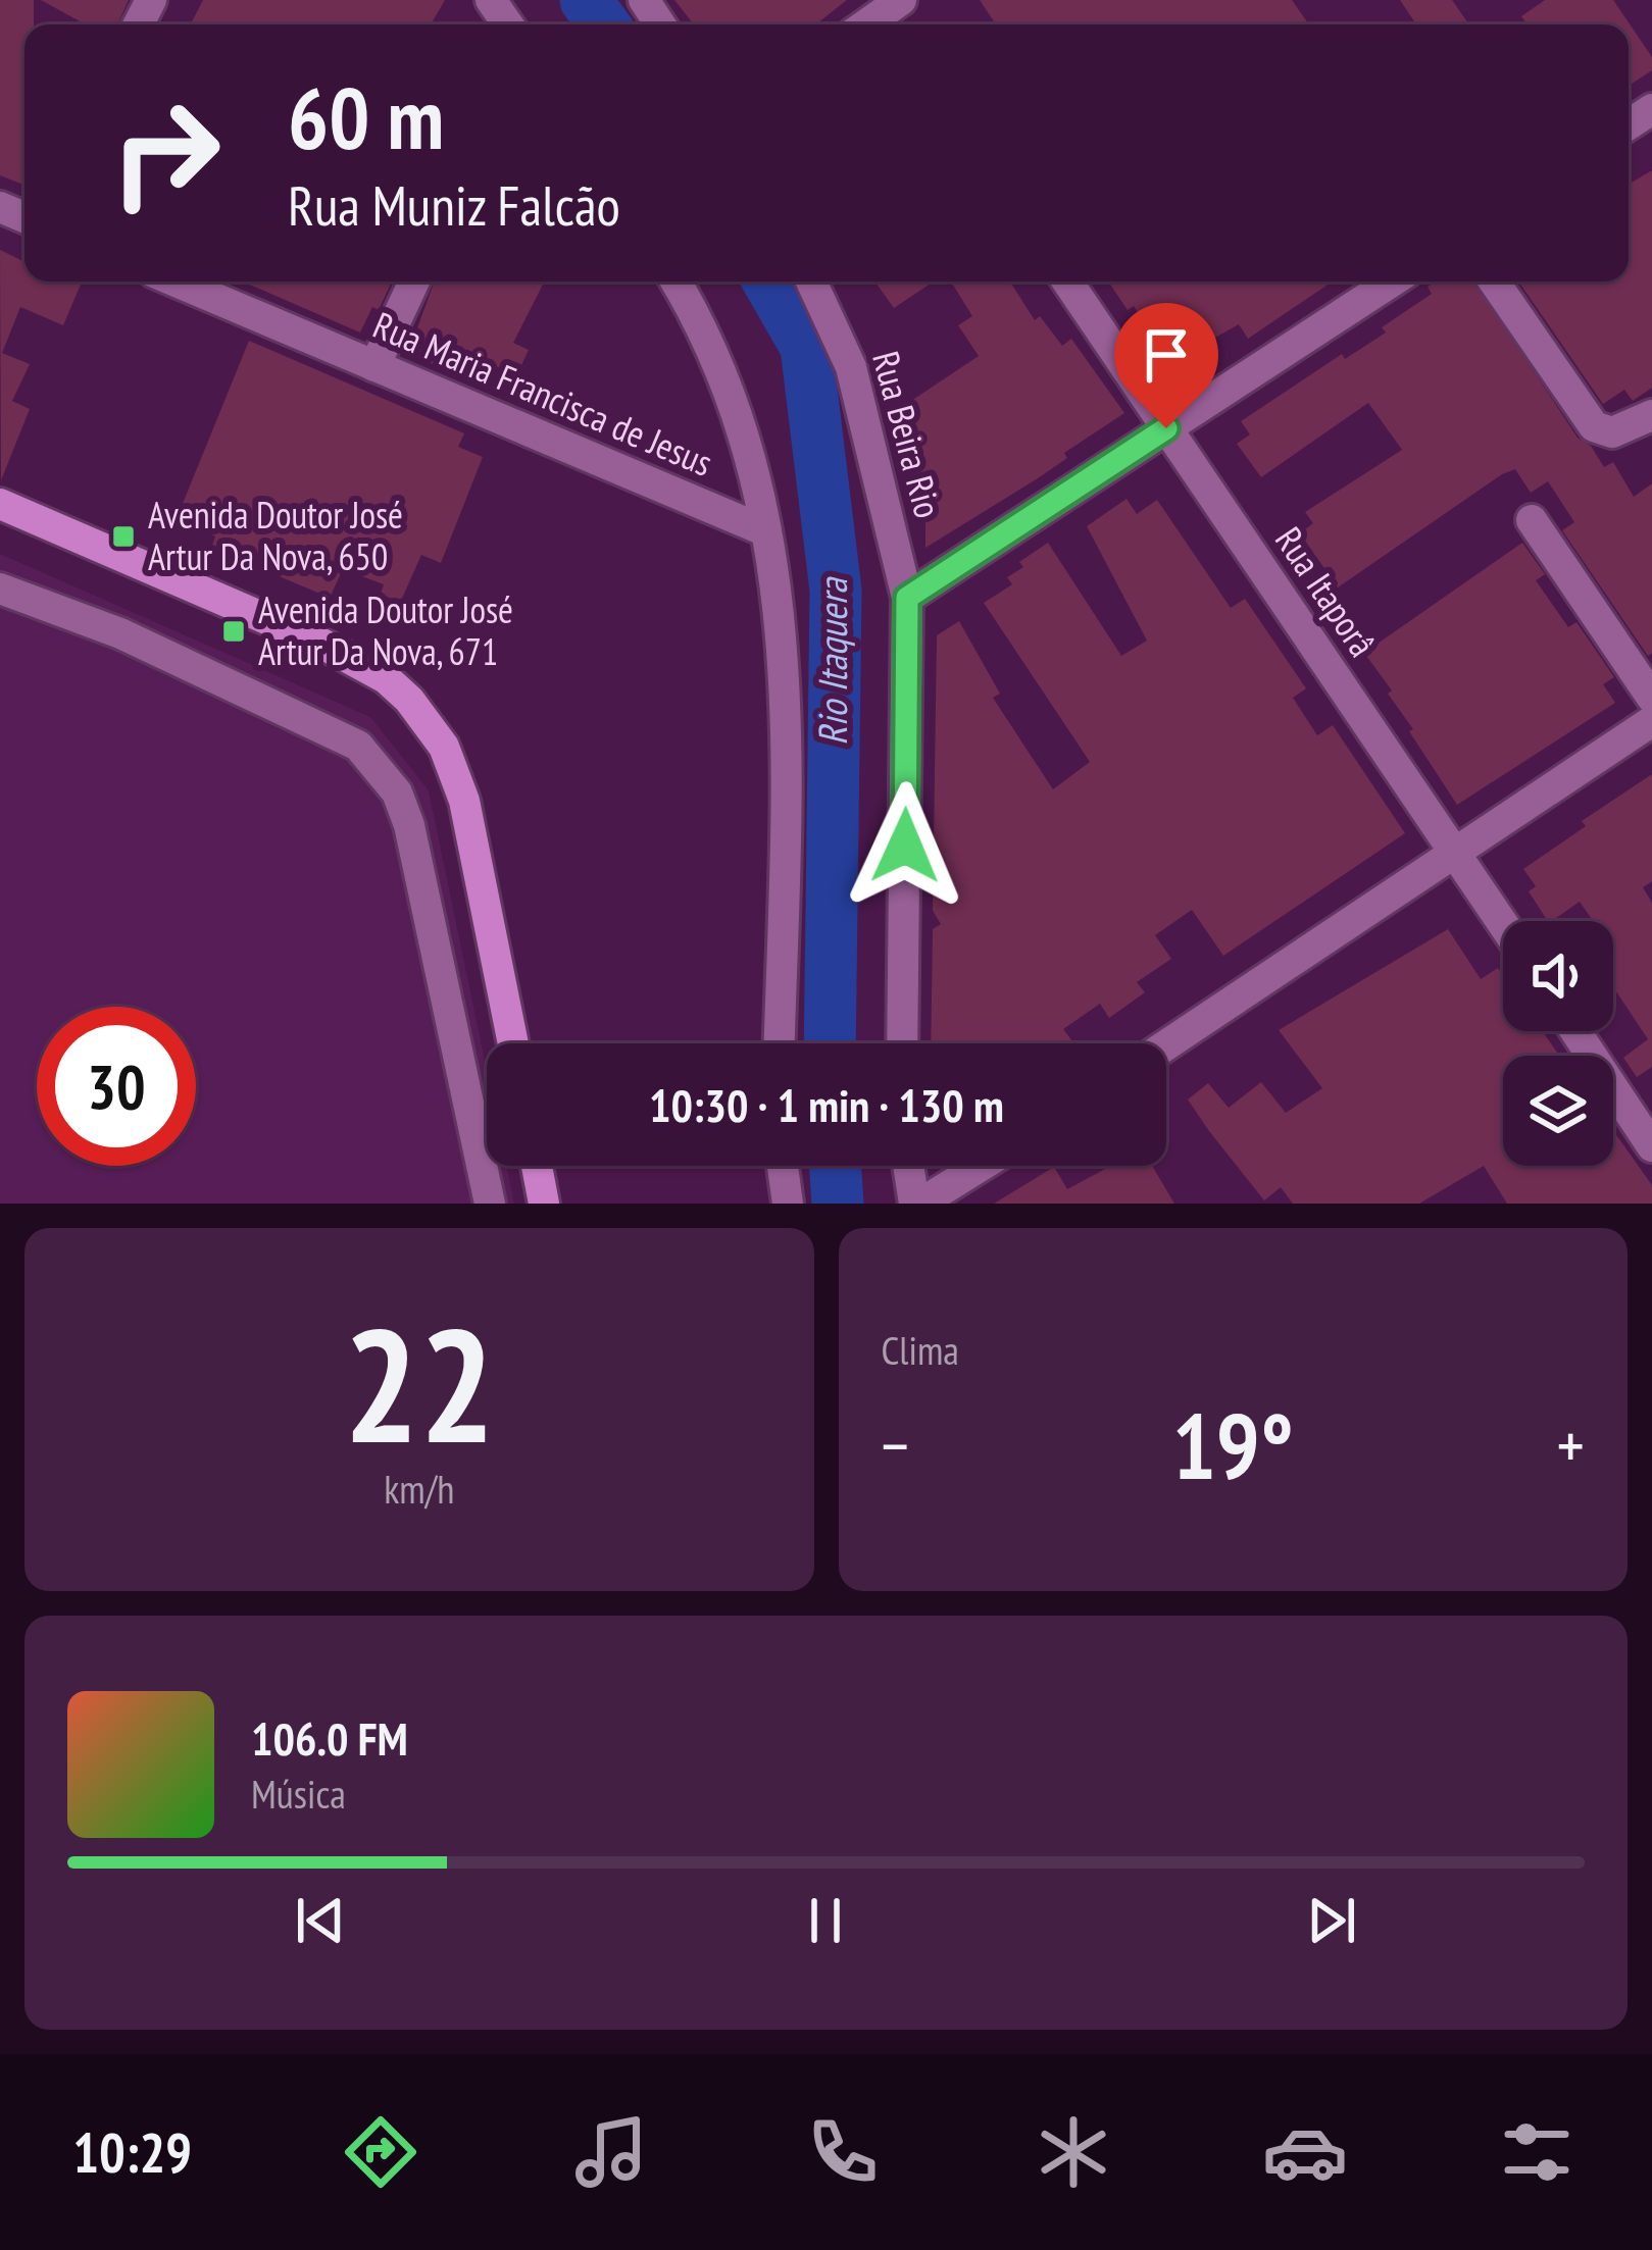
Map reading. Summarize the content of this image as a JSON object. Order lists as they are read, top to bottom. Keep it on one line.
{"streets":{"street":["Rua Maria Francisca de Jesus","Rua Beira Rio","Rua Itaporâ"]},"water":["Rio Itaquera"],"places":{"transit":["Avenida Doutor José Artur Da Nova, 650","Avenida Doutor José Artur Da Nova, 671"]},"page":{"turn":["60 m","Rua Muniz Falcão"],"limit":"30","trip":"10:30 · 1 min · 130 m","tile":[["22","km/h"],"Clima"],"heat":["−","19°","+"],"song":["106.0 FM","Música"],"tabs":"10:29"}}
